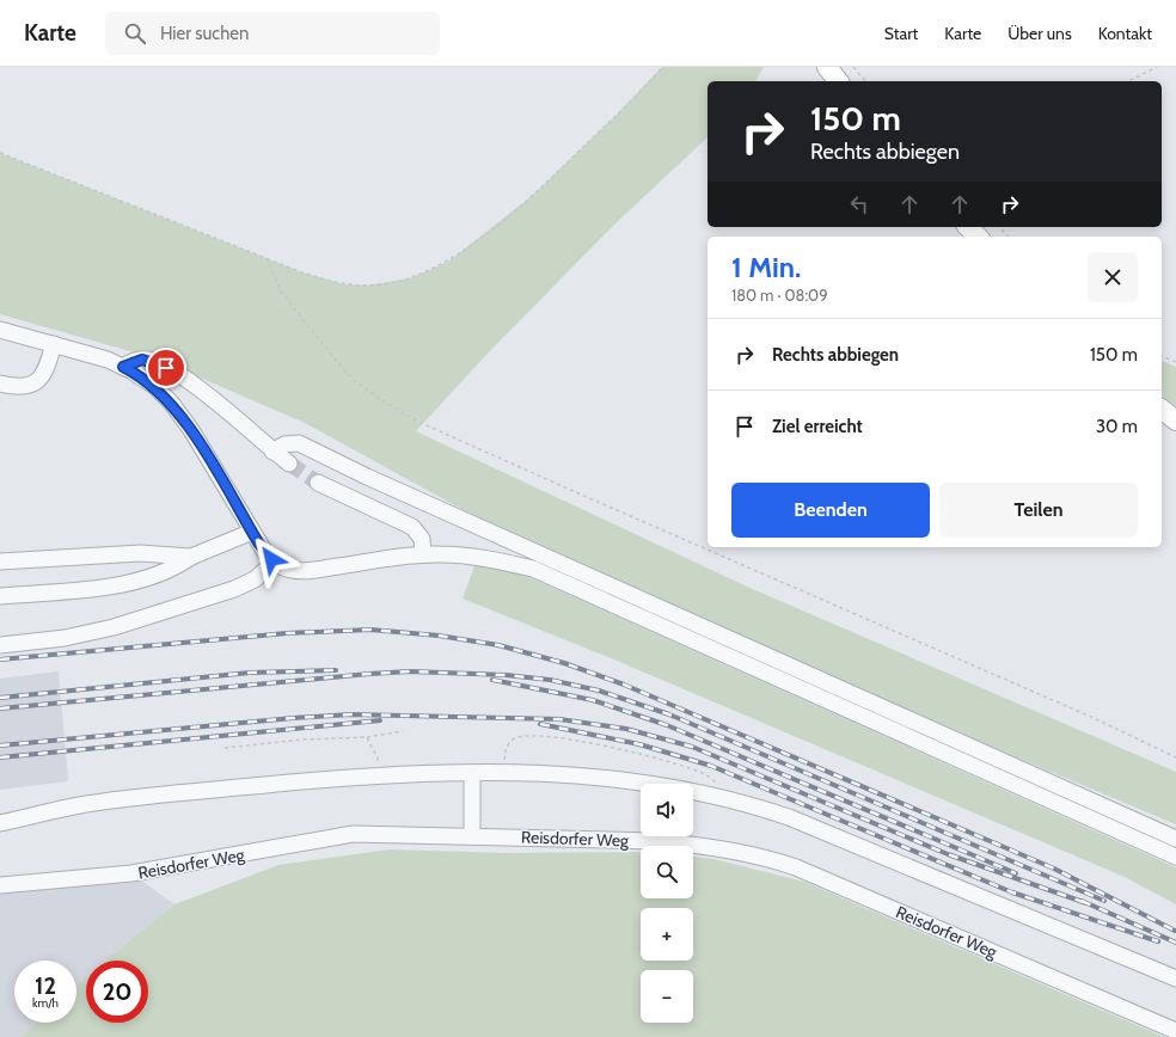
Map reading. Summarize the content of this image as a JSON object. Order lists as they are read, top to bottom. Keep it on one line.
{"streets":{"street":["Reisdorfer Weg"]},"page":{"header":"Karte","search":"Hier suchen","nav":["Start","Karte","Über uns","Kontakt"],"turn":["150 m","Rechts abbiegen"],"heading":["1 Min.","180 m · 08:09"],"list":[{"name":"Rechts abbiegen","value":"150 m"},{"name":"Ziel erreicht","value":"30 m"}],"buttons":["Beenden","Teilen"],"map_buttons":["+","−"],"speed":"12 km/h","limit":"20"}}
